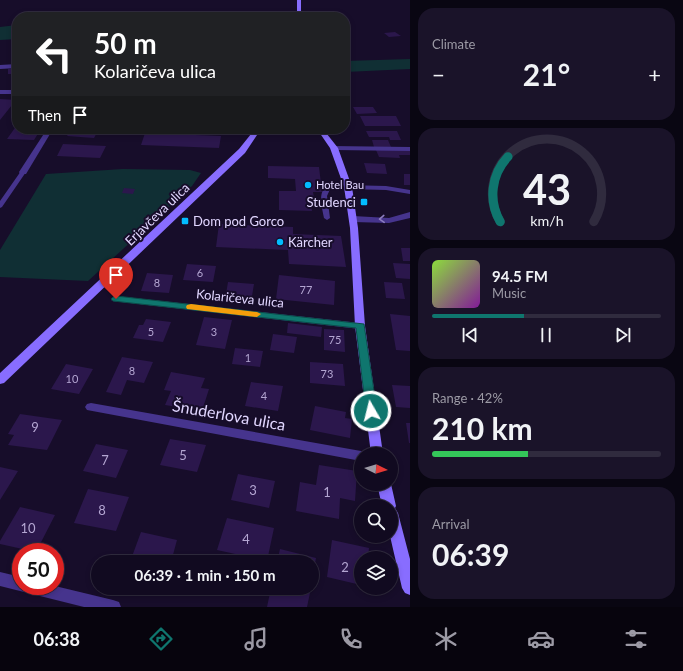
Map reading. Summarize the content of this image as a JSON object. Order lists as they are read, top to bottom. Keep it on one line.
{"streets":{"main road":["Erjavčeva ulica"],"street":["Kolaričeva ulica","Šnuderlova ulica"]},"places":{"other":["Hotel Bau","Kärcher"],"transit":["Studenci","Dom pod Gorco"]},"house_numbers":["6","8","77","5","3","75","1","8","73","10","4","9","5","7","3","1","8","10","4","2"],"north":"right","page":{"tile":["Climate",["Range · 42%","210 km"],["Arrival","06:39"]],"turn":["50 m","Kolaričeva ulica"],"heat":["−","21°","+"],"then":"Then","song":["94.5 FM","Music"],"limit":"50","trip":"06:39 · 1 min · 150 m","tabs":"06:38","gauge":["43","km/h"]}}
